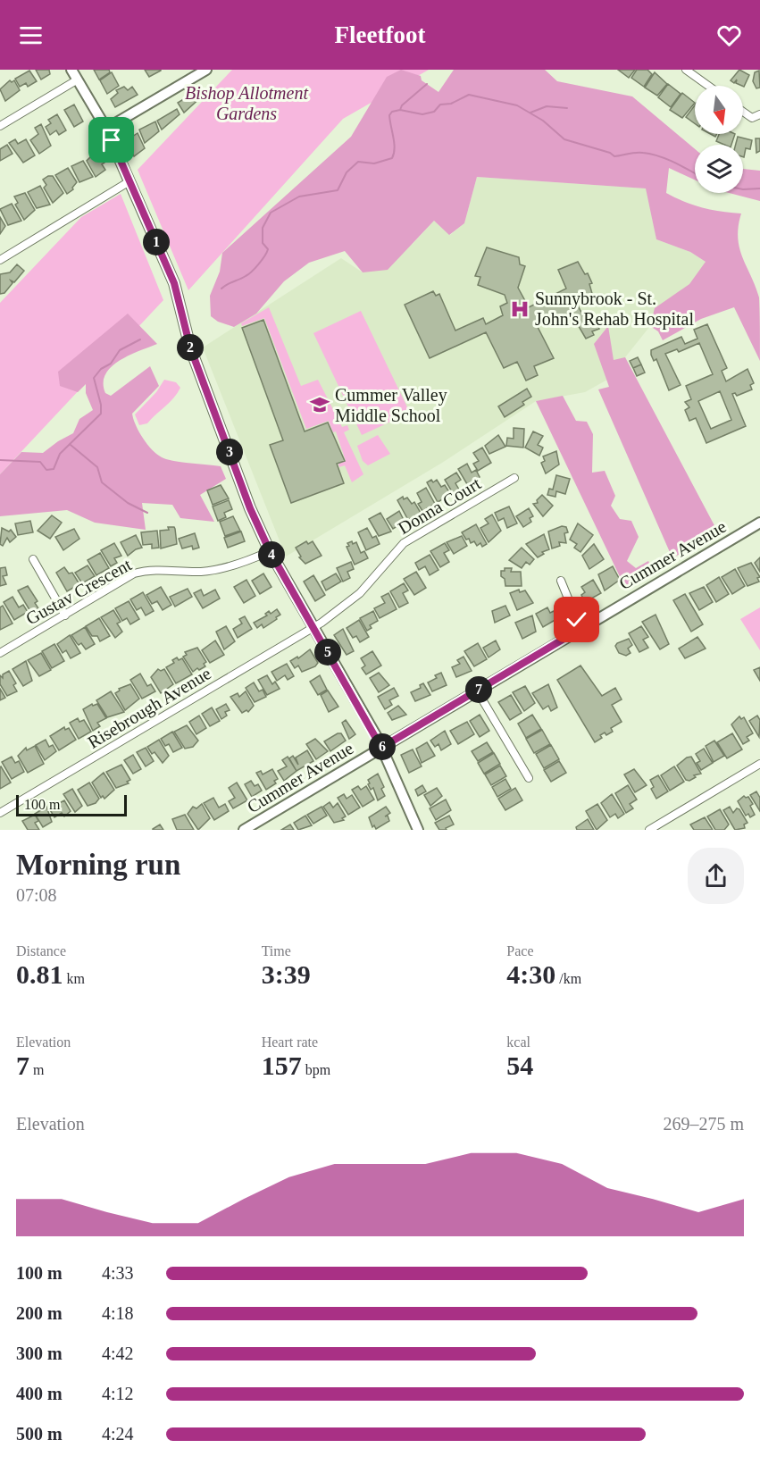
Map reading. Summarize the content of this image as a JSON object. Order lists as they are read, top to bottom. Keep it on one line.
{"streets":{"street":["Donna Court","Cummer Avenue","Gustav Crescent","Risebrough Avenue"]},"crossings":[["Donna Court","Risebrough Avenue"]],"parks":["Bishop Allotment Gardens"],"places":{"hospital":["Sunnybrook - St. John's Rehab Hospital"],"school or university":["Cummer Valley Middle School"]},"scale_bar":"100 m","north":"bottom","page":{"header":"Fleetfoot","pins":["1","2","3","4","5","7","6"],"scale":"100 m","heading":["Morning run","07:08"],"stats":[["Distance","0.81 km"],["Time","3:39"],["Pace","4:30 /km"],["Elevation","7 m"],["Heart rate","157 bpm"],["kcal","54"]],"chart":["Elevation","269–275 m"],"list":[{"name":"100 m","note":"4:33"},{"name":"200 m","note":"4:18"},{"name":"300 m","note":"4:42"},{"name":"400 m","note":"4:12"},{"name":"500 m","note":"4:24"}]}}
